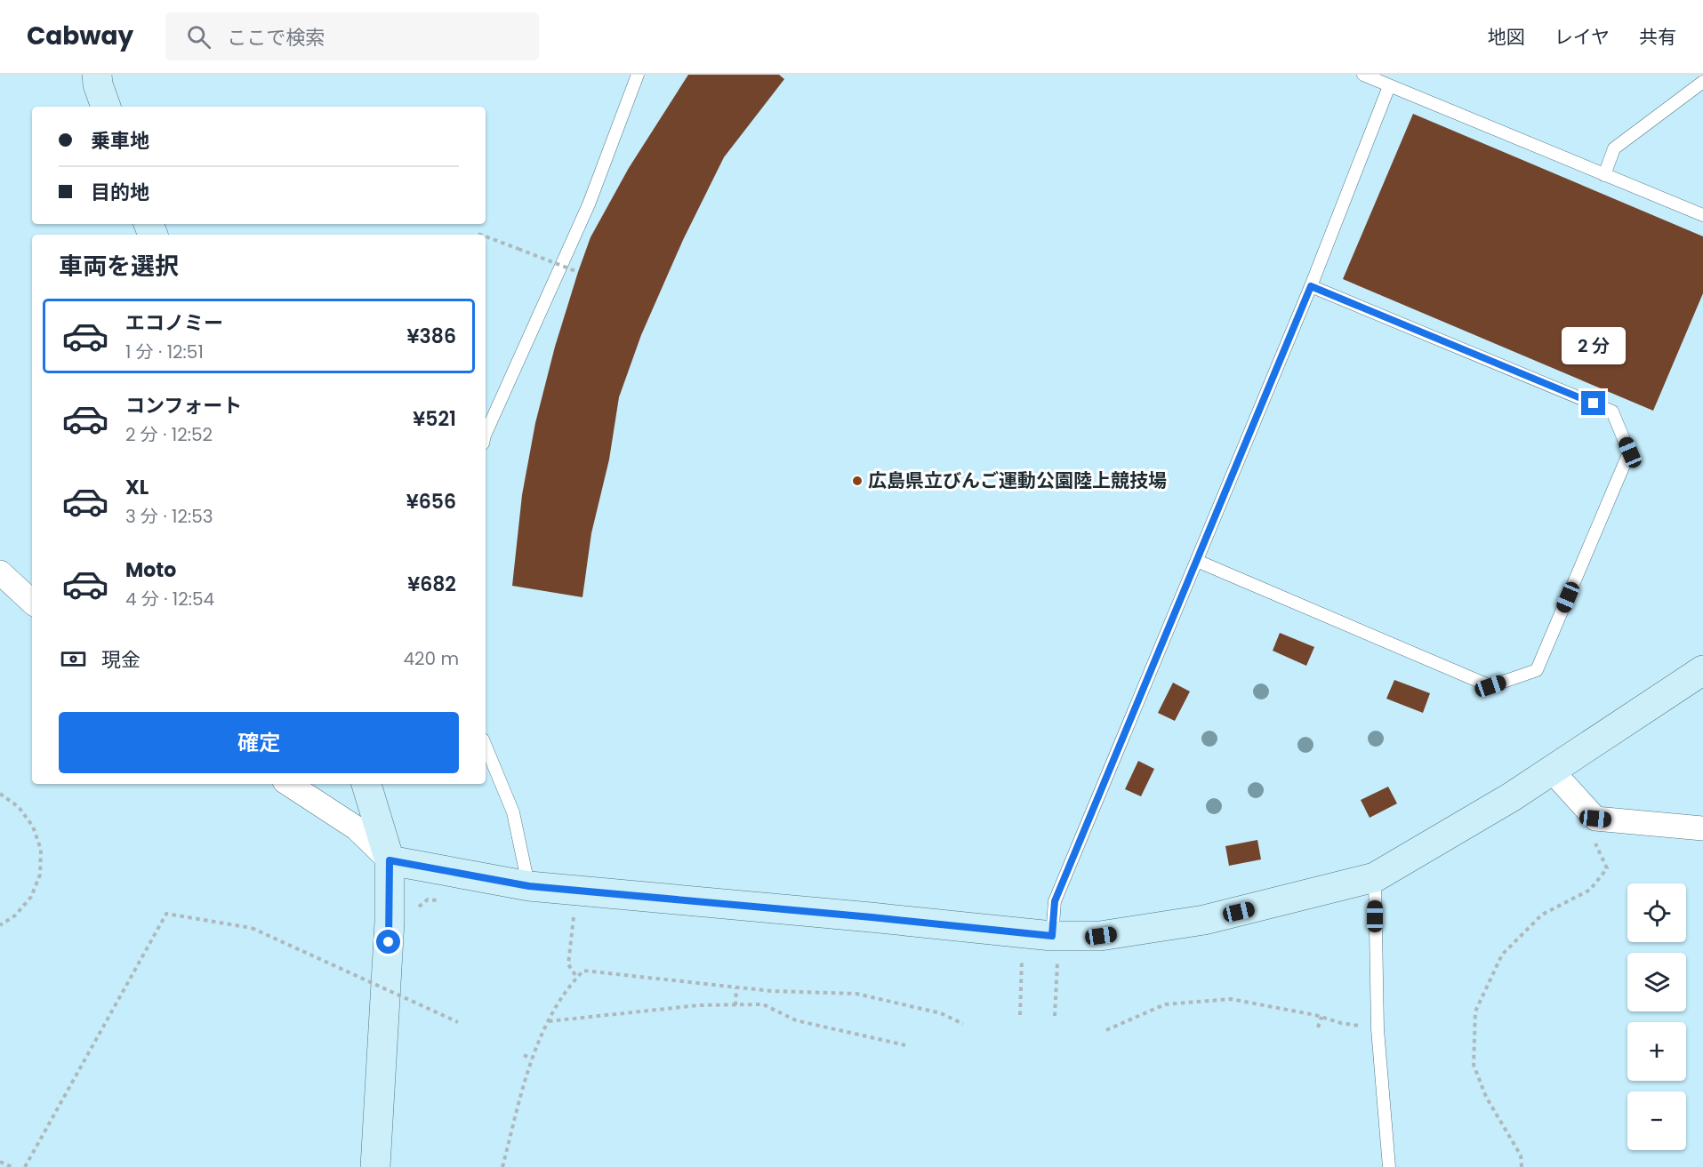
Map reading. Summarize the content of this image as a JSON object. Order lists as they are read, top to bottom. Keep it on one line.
{"places":["広島県立びんご運動公園陸上競技場"],"page":{"header":"Cabway","search":"ここで検索","nav":["地図","レイヤ","共有"],"banner":["乗車地","目的地"],"heading":"車両を選択","list":[{"name":"エコノミー","note":"1 分 · 12:51","value":"¥386"},{"name":"コンフォート","note":"2 分 · 12:52","value":"¥521"},{"name":"XL","note":"3 分 · 12:53","value":"¥656"},{"name":"Moto","note":"4 分 · 12:54","value":"¥682"}],"bubble":"2 分","pay":["現金","420 m"],"buttons":"確定","map_buttons":["+","−"]}}
